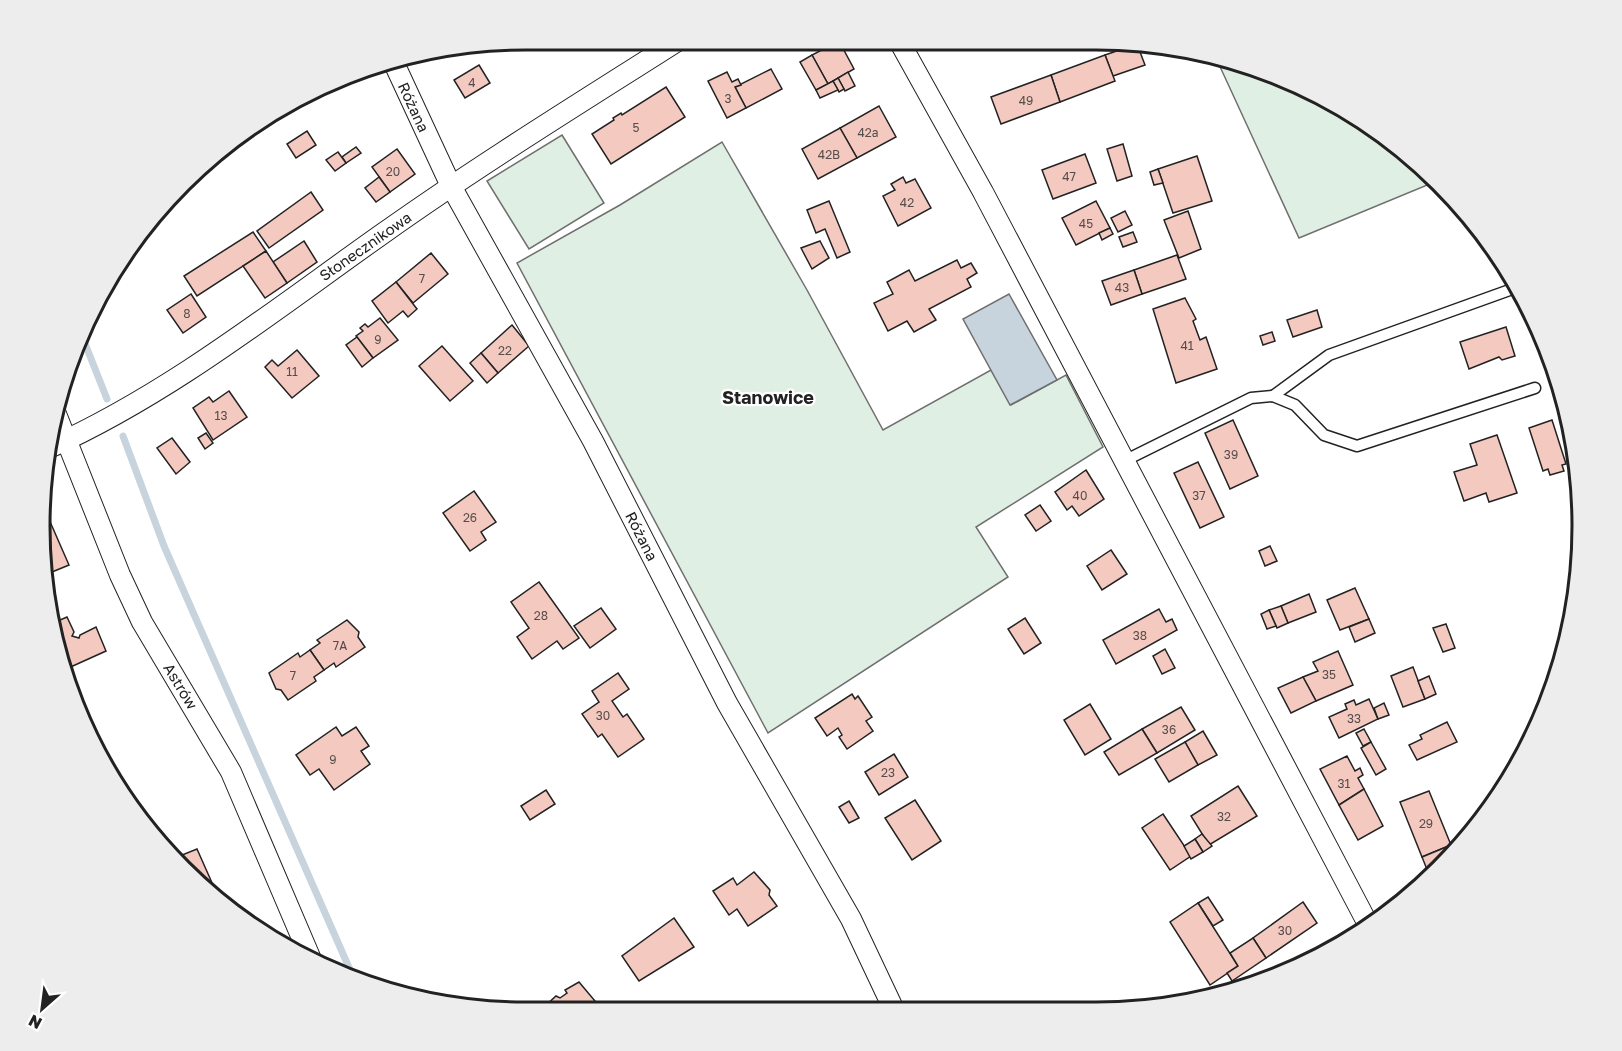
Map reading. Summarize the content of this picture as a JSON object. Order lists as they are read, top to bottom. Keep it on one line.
{"streets":{"street":["Różana","Słonecznikowa","Astrów"]},"crossings":[["Różana","Słonecznikowa"],["Słonecznikowa","Astrów"]],"districts":["Stanowice"],"house_numbers":["4","3","49","5","42a","42B","20","47","42","45","7","43","8","9","41","22","11","13","39","40","37","26","28","38","7A","35","7","30","33","36","9","23","31","32","29","30"],"north":"bottom left"}
